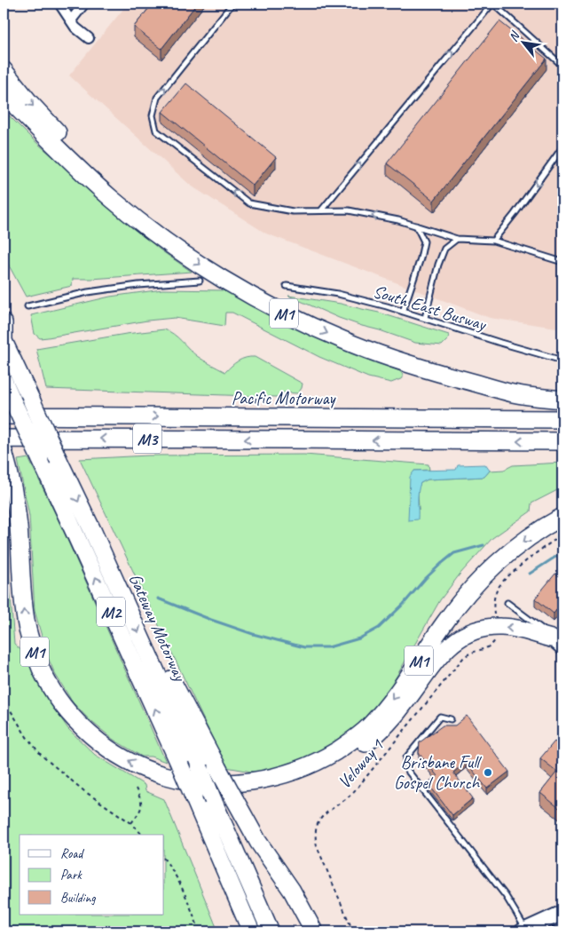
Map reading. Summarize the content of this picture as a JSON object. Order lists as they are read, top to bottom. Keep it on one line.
{"streets":{"highway":["M1","Pacific Motorway","M3","M2","Gateway Motorway"],"lane":["South East Busway"],"path":["Veloway 1"]},"places":["Brisbane Full Gospel Church"],"legend":["Road","Park","Building"],"north":"top left"}
